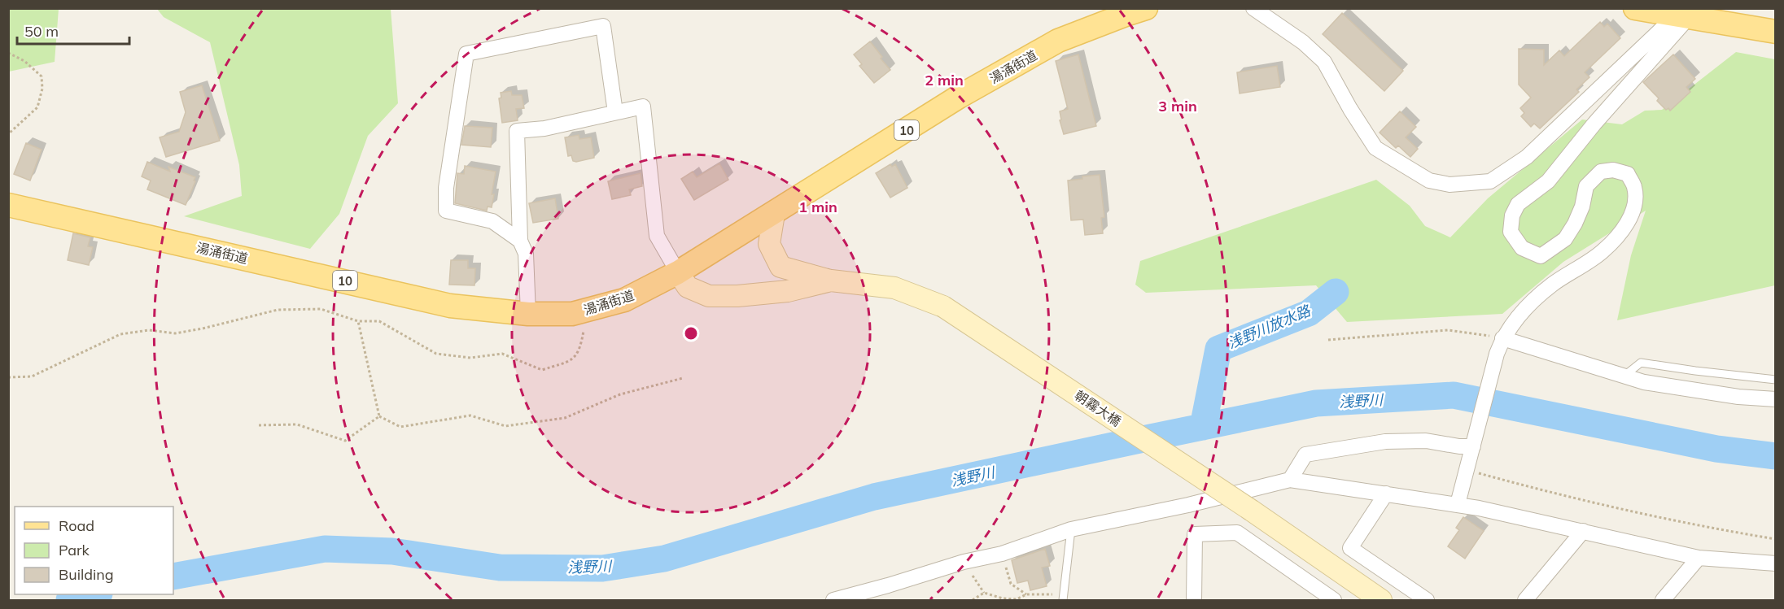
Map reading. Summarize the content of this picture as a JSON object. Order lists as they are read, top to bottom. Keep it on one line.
{"streets":{"main road":["湯涌街道","10"],"street":["朝霧大橋"]},"water":["浅野川放水路","浅野川"],"legend":["Road","Park","Building"],"scale_bar":"50 m","rings":["2 min","3 min","1 min"]}
